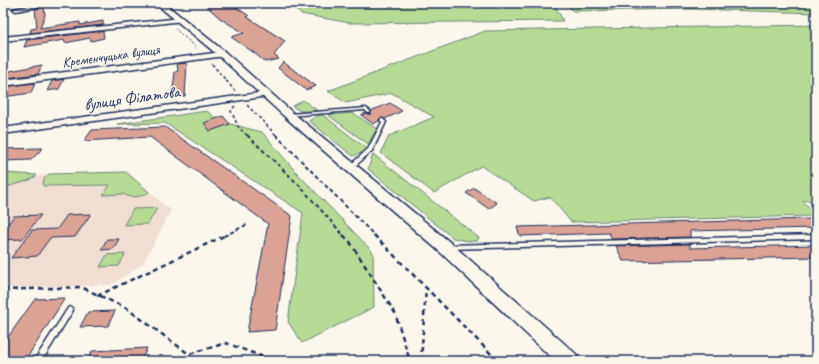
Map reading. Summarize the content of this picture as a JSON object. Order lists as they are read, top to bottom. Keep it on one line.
{"streets":{"street":["Кременчуцька вулиця","вулиця Філатова"]}}
